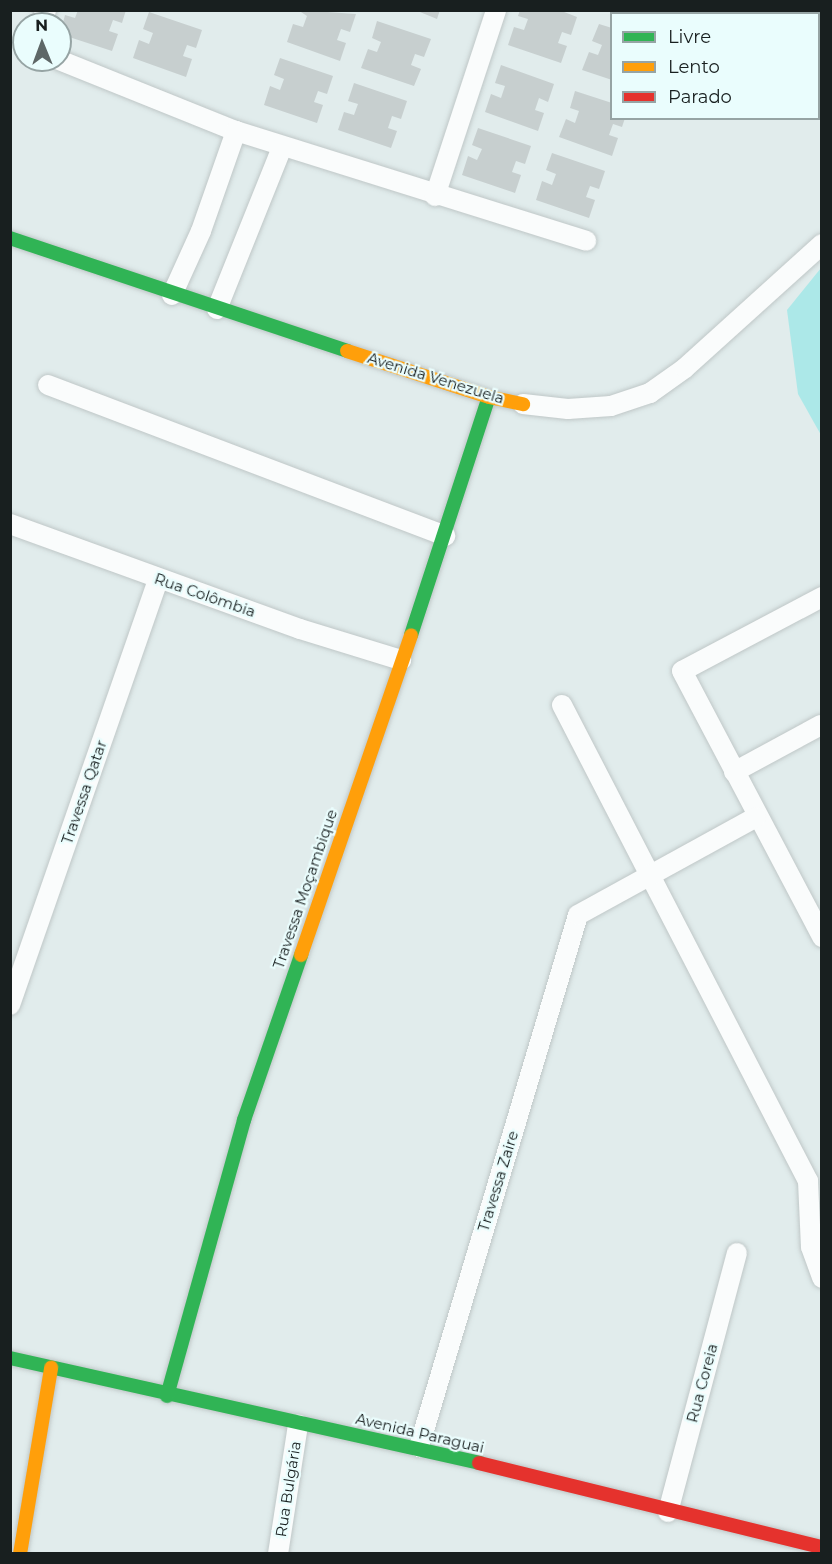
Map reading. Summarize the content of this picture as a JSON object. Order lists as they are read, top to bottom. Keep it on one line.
{"streets":{"street":["Avenida Venezuela","Rua Colômbia","Travessa Qatar","Travessa Moçambique","Travessa Zaire","Rua Coreia","Avenida Paraguai","Rua Bulgária"]},"crossings":[["Avenida Venezuela","Travessa Moçambique"],["Rua Colômbia","Travessa Qatar"],["Rua Colômbia","Travessa Moçambique"],["Travessa Moçambique","Avenida Paraguai"],["Travessa Zaire","Avenida Paraguai"],["Rua Coreia","Avenida Paraguai"],["Avenida Paraguai","Rua Bulgária"]],"legend":["Livre","Lento","Parado"],"north":"top"}
